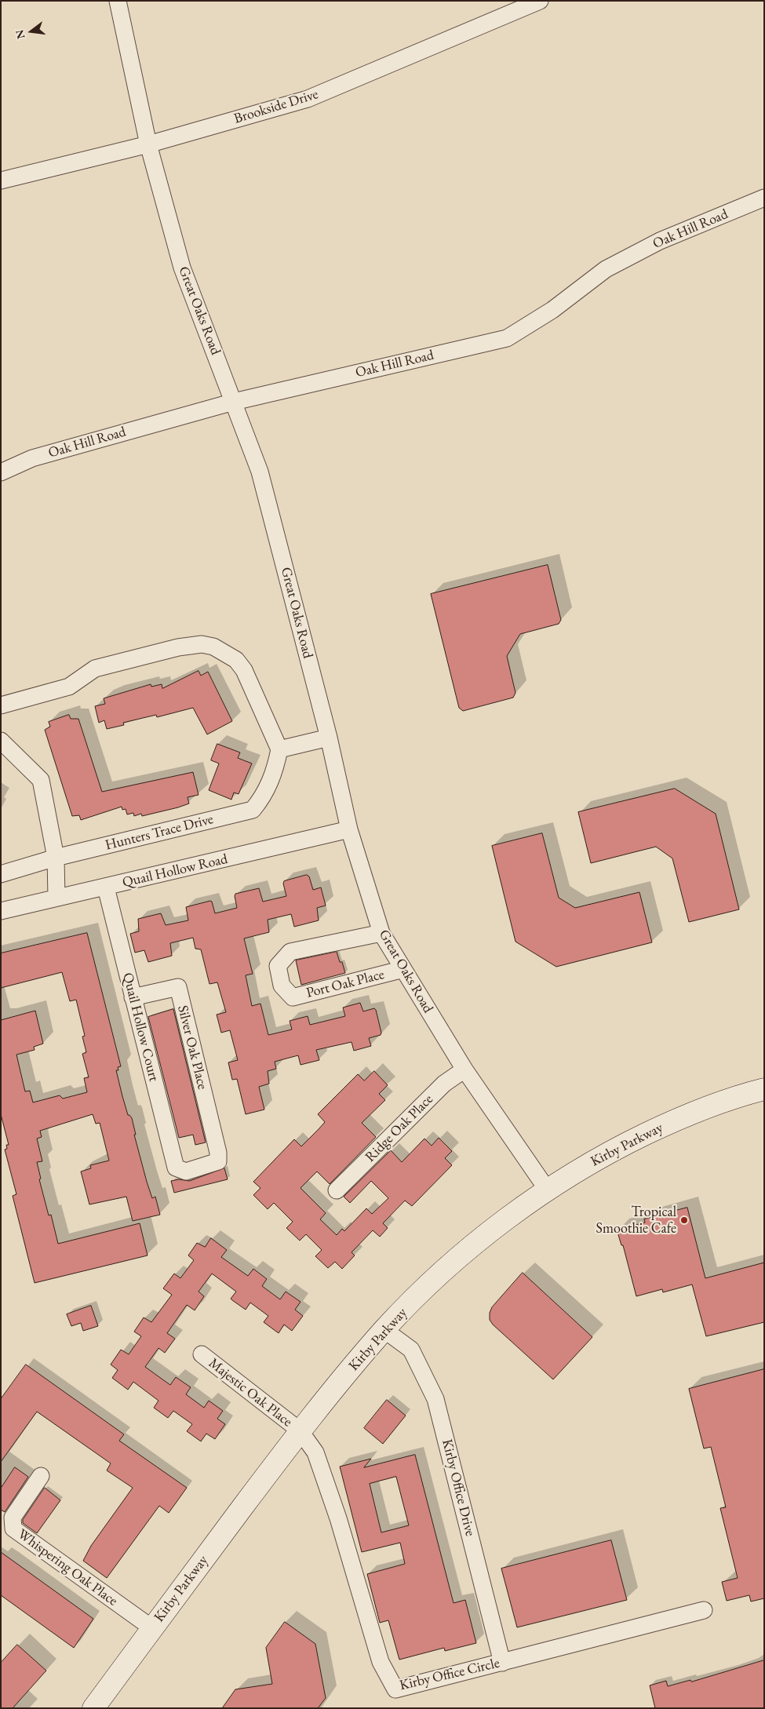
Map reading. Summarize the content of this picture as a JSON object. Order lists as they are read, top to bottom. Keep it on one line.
{"streets":{"main road":["Kirby Parkway"],"street":["Brookside Drive","Oak Hill Road","Great Oaks Road","Hunters Trace Drive","Quail Hollow Road","Port Oak Place","Quail Hollow Court","Silver Oak Place","Ridge Oak Place","Majestic Oak Place","Kirby Office Drive","Whispering Oak Place","Kirby Office Circle"]},"crossings":[["Brookside Drive","Great Oaks Road"],["Oak Hill Road","Great Oaks Road"],["Great Oaks Road","Quail Hollow Road"],["Great Oaks Road","Port Oak Place"],["Great Oaks Road","Ridge Oak Place"],["Great Oaks Road","Kirby Parkway"],["Quail Hollow Road","Quail Hollow Court"],["Quail Hollow Court","Silver Oak Place"],["Kirby Parkway","Majestic Oak Place"],["Kirby Parkway","Kirby Office Drive"],["Kirby Parkway","Whispering Oak Place"],["Kirby Parkway","Kirby Office Circle"],["Majestic Oak Place","Kirby Office Circle"],["Kirby Office Drive","Kirby Office Circle"]],"places":["Tropical Smoothie Cafe"],"north":"left"}
